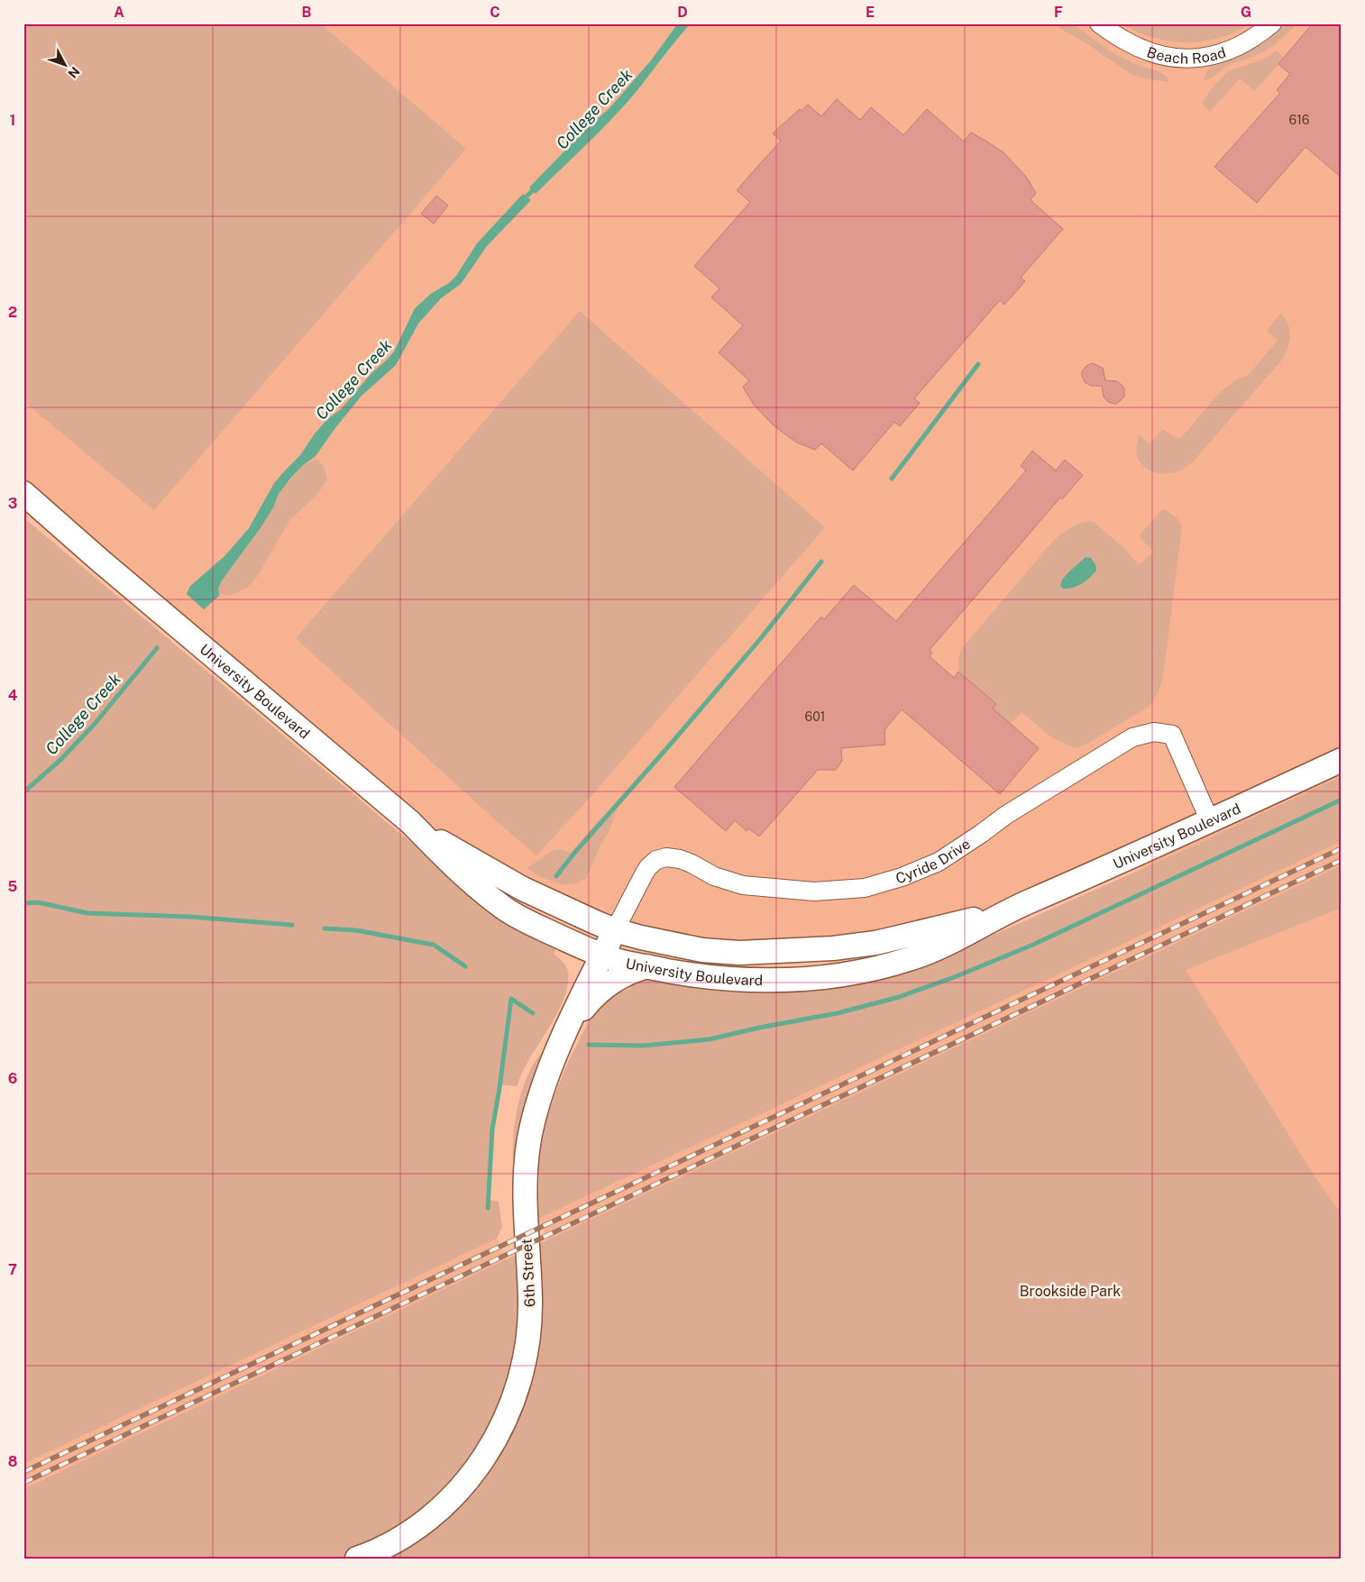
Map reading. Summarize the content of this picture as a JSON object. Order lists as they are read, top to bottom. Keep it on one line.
{"streets":{"main road":["University Boulevard","6th Street"],"street":["Beach Road","Cyride Drive"]},"crossings":[["University Boulevard","Cyride Drive"],["University Boulevard","6th Street"],["Cyride Drive","6th Street"]],"water":["College Creek"],"parks":["Brookside Park"],"house_numbers":["616","601"],"north":"bottom right","grid":{"columns":["A","B","C","D","E","F","G"],"rows":["1","2","3","4","5","6","7","8"]}}
